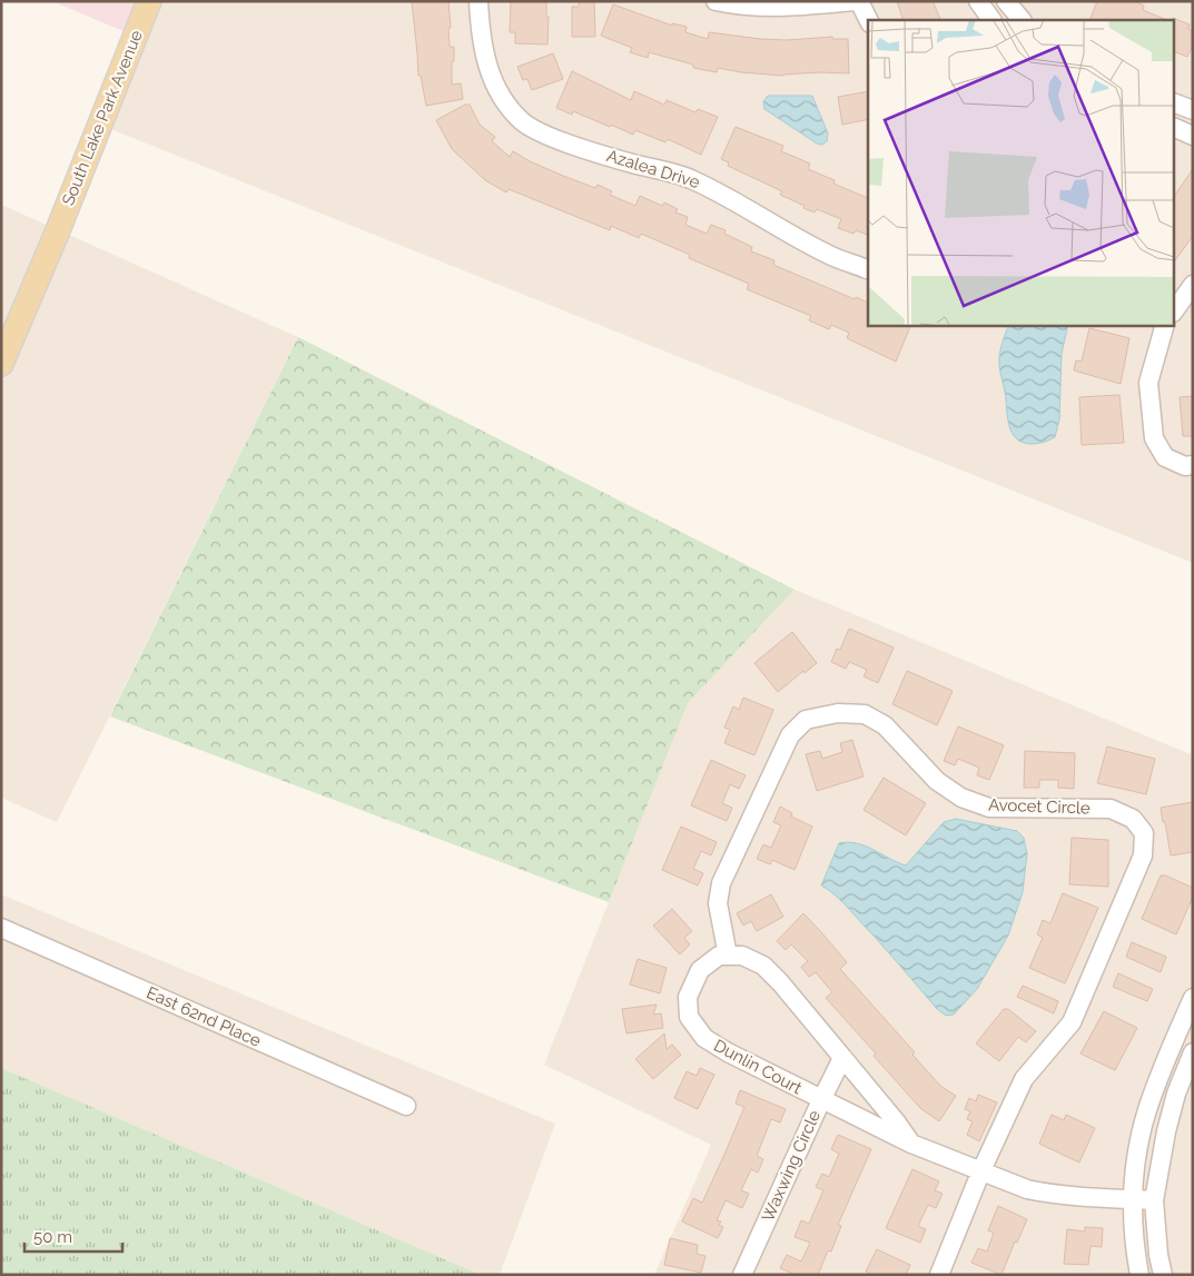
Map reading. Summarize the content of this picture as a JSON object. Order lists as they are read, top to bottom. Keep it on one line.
{"streets":{"main road":["South Lake Park Avenue"],"street":["Azalea Drive","Avocet Circle","East 62nd Place","Dunlin Court","Waxwing Circle"]},"crossings":[["Avocet Circle","Dunlin Court"],["Dunlin Court","Waxwing Circle"]],"scale_bar":"50 m"}
